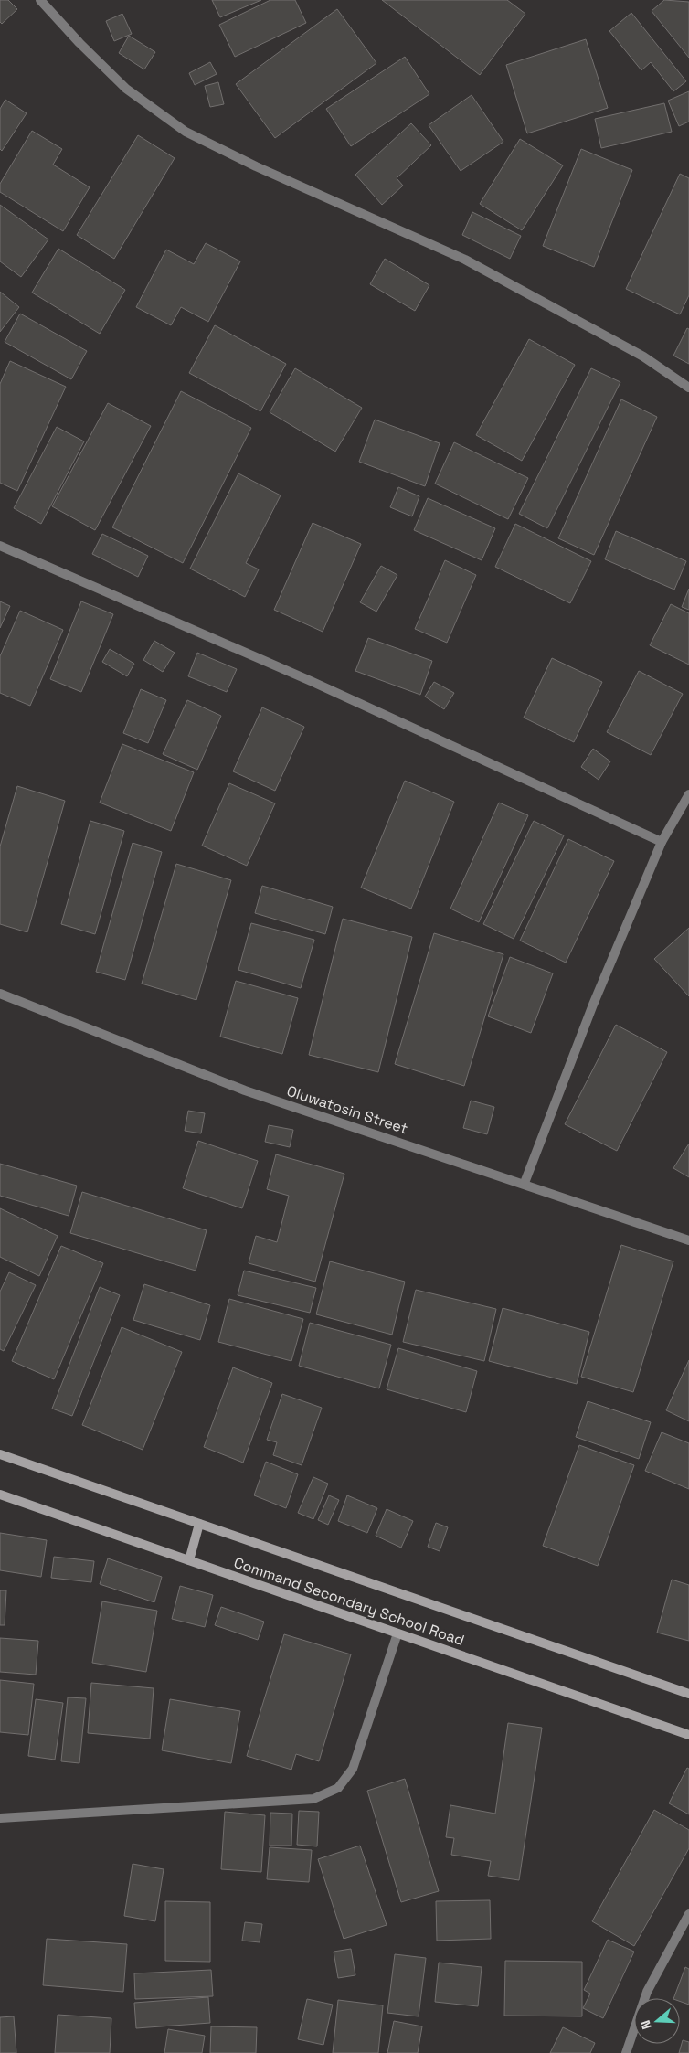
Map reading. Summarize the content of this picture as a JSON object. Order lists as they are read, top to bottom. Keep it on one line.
{"streets":{"main road":["Command Secondary School Road"],"street":["Oluwatosin Street"]},"north":"left"}
